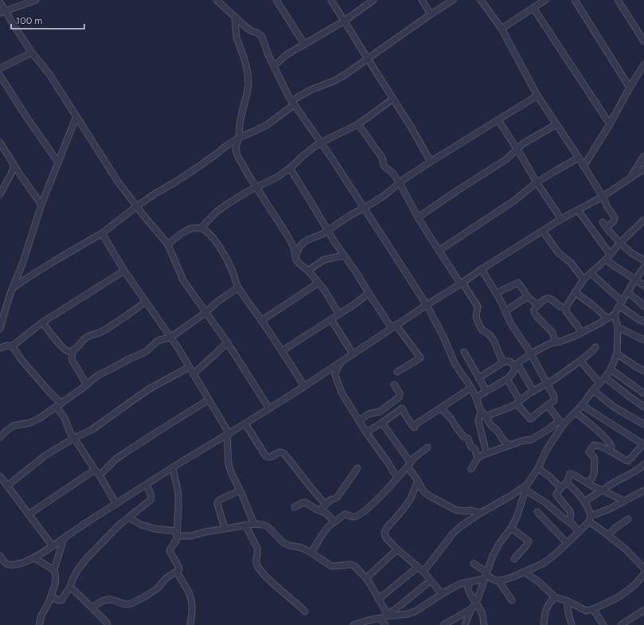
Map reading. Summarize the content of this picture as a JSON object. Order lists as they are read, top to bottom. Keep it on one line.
{"scale_bar":"100 m"}
